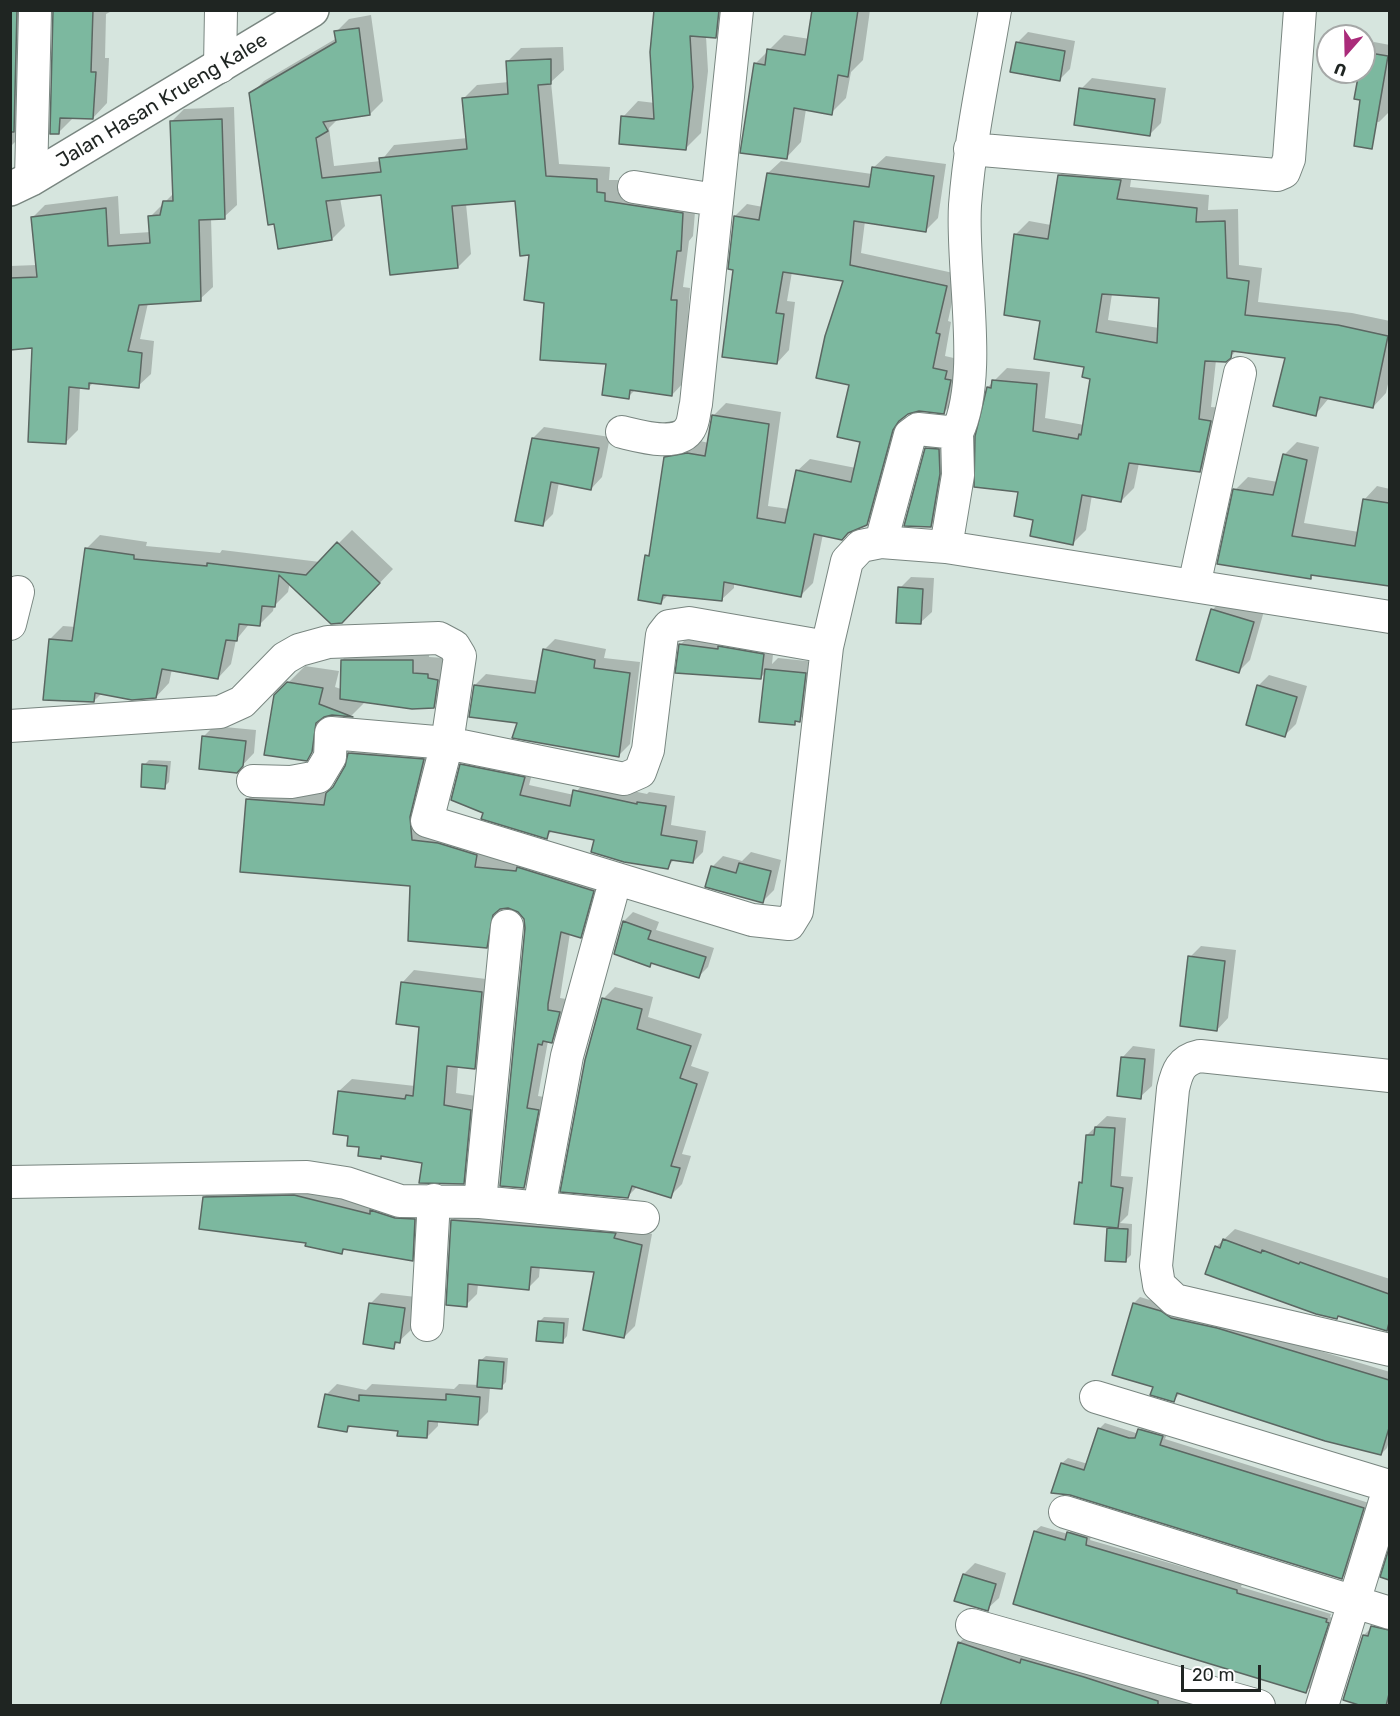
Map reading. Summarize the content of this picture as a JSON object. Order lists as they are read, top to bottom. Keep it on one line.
{"streets":{"street":["Jalan Hasan Krueng Kalee"]},"scale_bar":"20 m","north":"bottom"}
